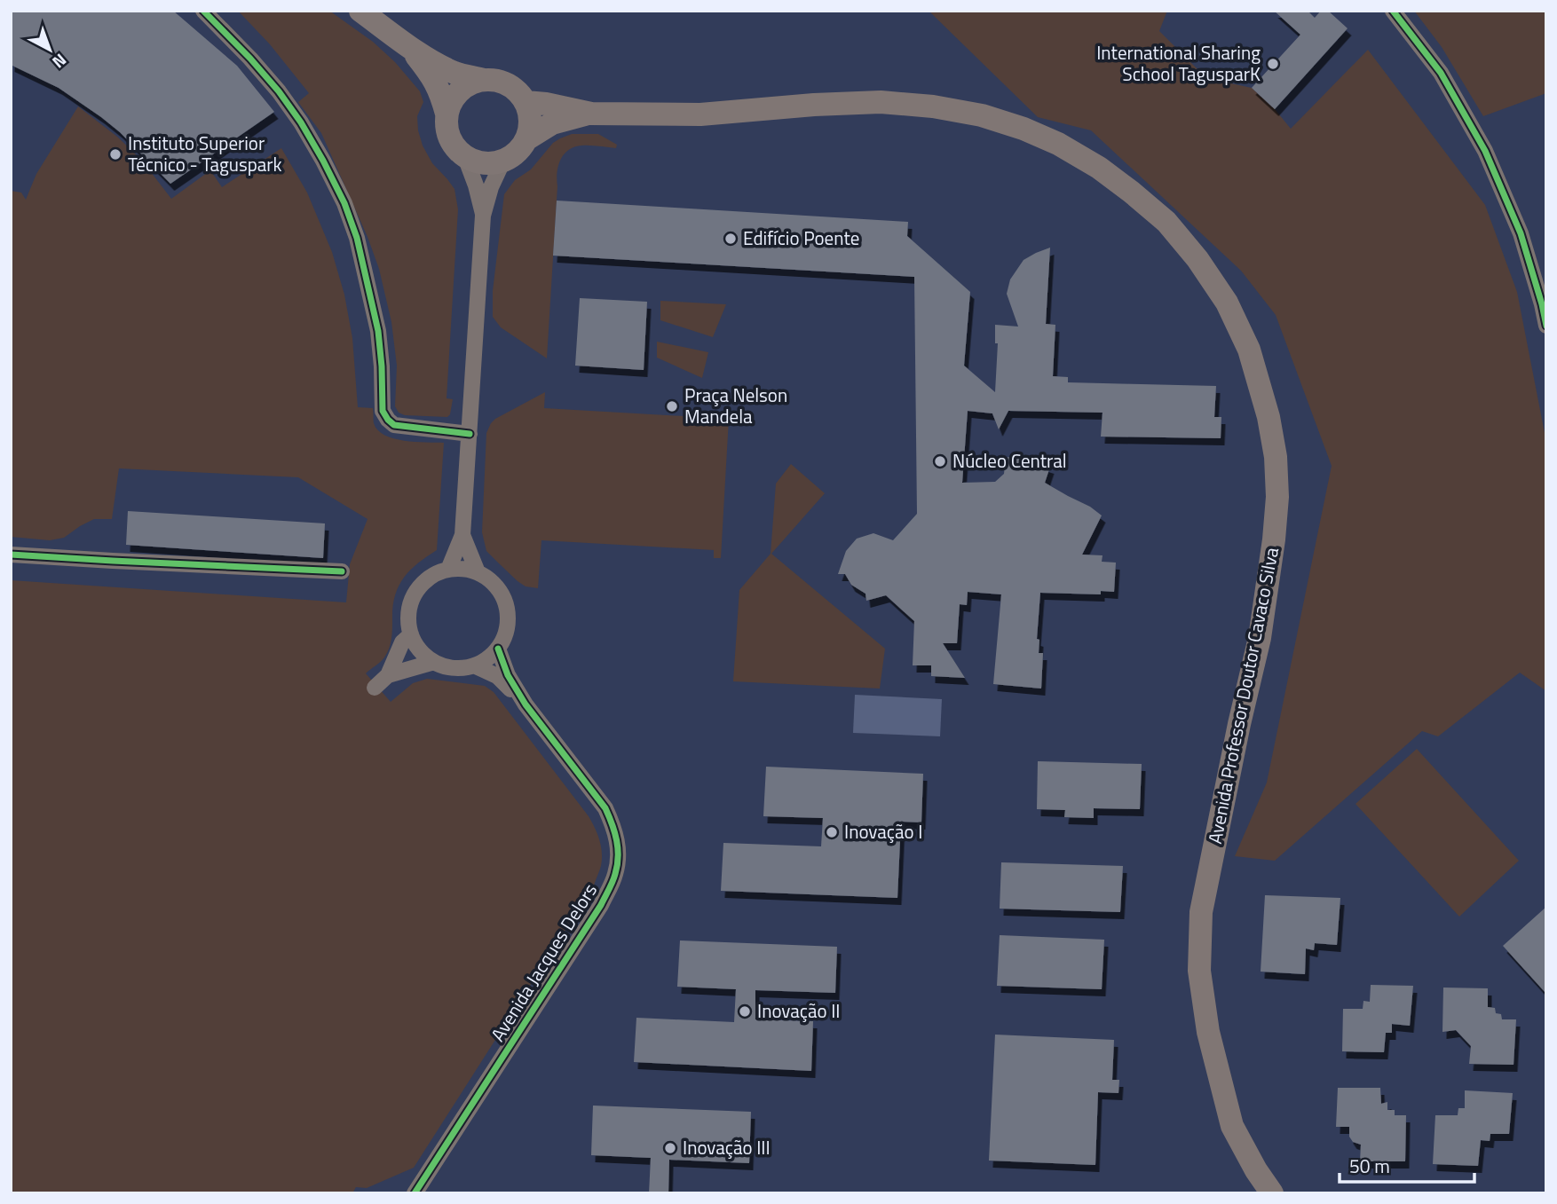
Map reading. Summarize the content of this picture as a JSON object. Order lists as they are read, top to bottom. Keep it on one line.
{"streets":{"main road":["Avenida Professor Doutor Cavaco Silva"],"street":["Avenida Jacques Delors"]},"places":["International Sharing School TagusparK","Instituto Superior Técnico - Taguspark","Edifício Poente","Praça Nelson Mandela","Núcleo Central","Inovação I","Inovação II","Inovação III"],"scale_bar":"50 m","north":"bottom right"}
